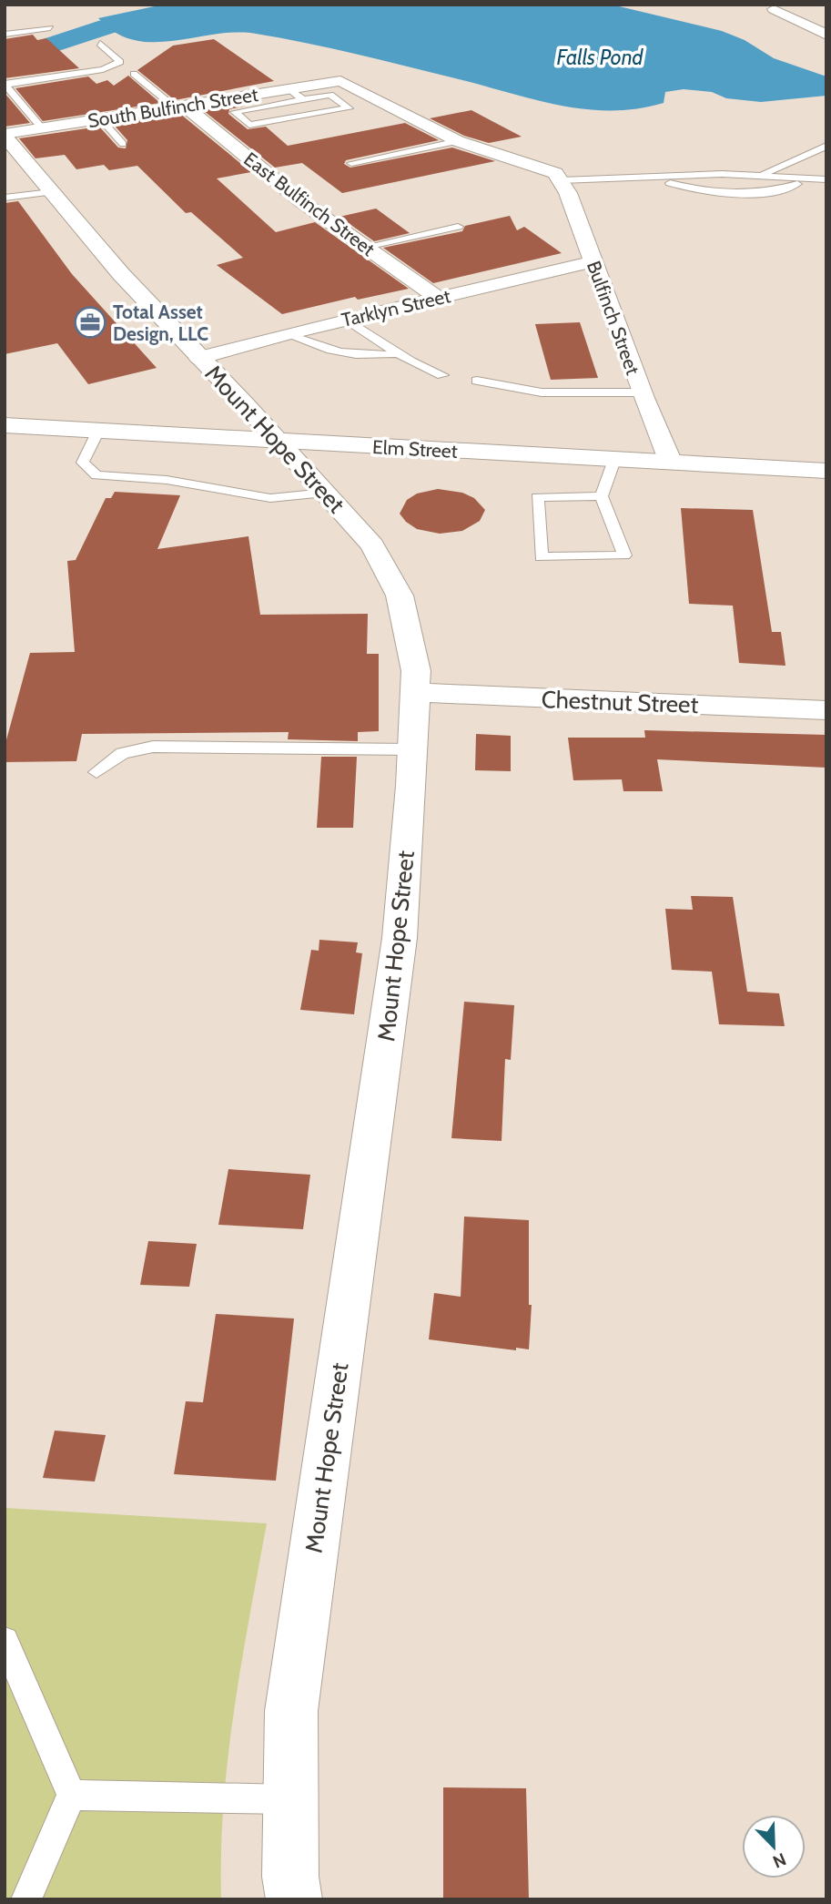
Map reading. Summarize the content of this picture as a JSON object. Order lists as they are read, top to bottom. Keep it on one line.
{"streets":{"street":["South Bulfinch Street","East Bulfinch Street","Tarklyn Street","Bulfinch Street","Mount Hope Street","Elm Street","Chestnut Street"]},"crossings":[["South Bulfinch Street","East Bulfinch Street"],["South Bulfinch Street","Mount Hope Street"],["East Bulfinch Street","Tarklyn Street"],["Tarklyn Street","Bulfinch Street"],["Tarklyn Street","Mount Hope Street"],["Bulfinch Street","Elm Street"],["Mount Hope Street","Elm Street"],["Mount Hope Street","Chestnut Street"]],"water":["Falls Pond"],"places":{"office":["Total Asset Design, LLC"]},"north":"bottom right"}
